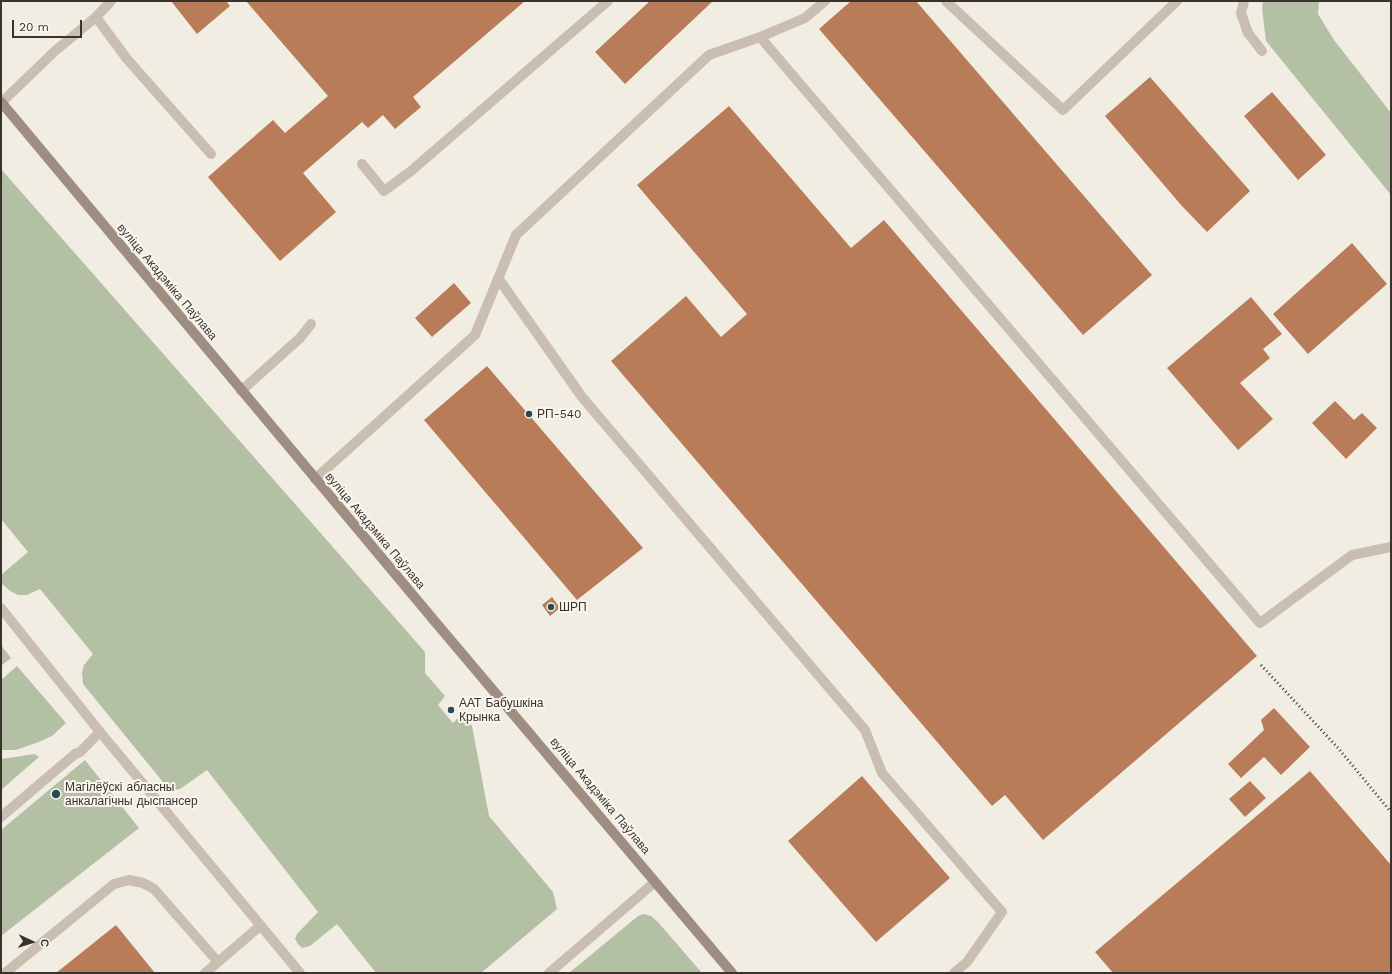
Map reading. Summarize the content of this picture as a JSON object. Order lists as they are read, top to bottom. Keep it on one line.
{"streets":{"main road":["вуліца Акадэміка Паўлава"]},"places":["РП-540","ШРП","ААТ Бабушкіна Крынка","Магілёўскі абласны анкалагічны дыспансер"],"scale_bar":"20 m","north":"right"}
